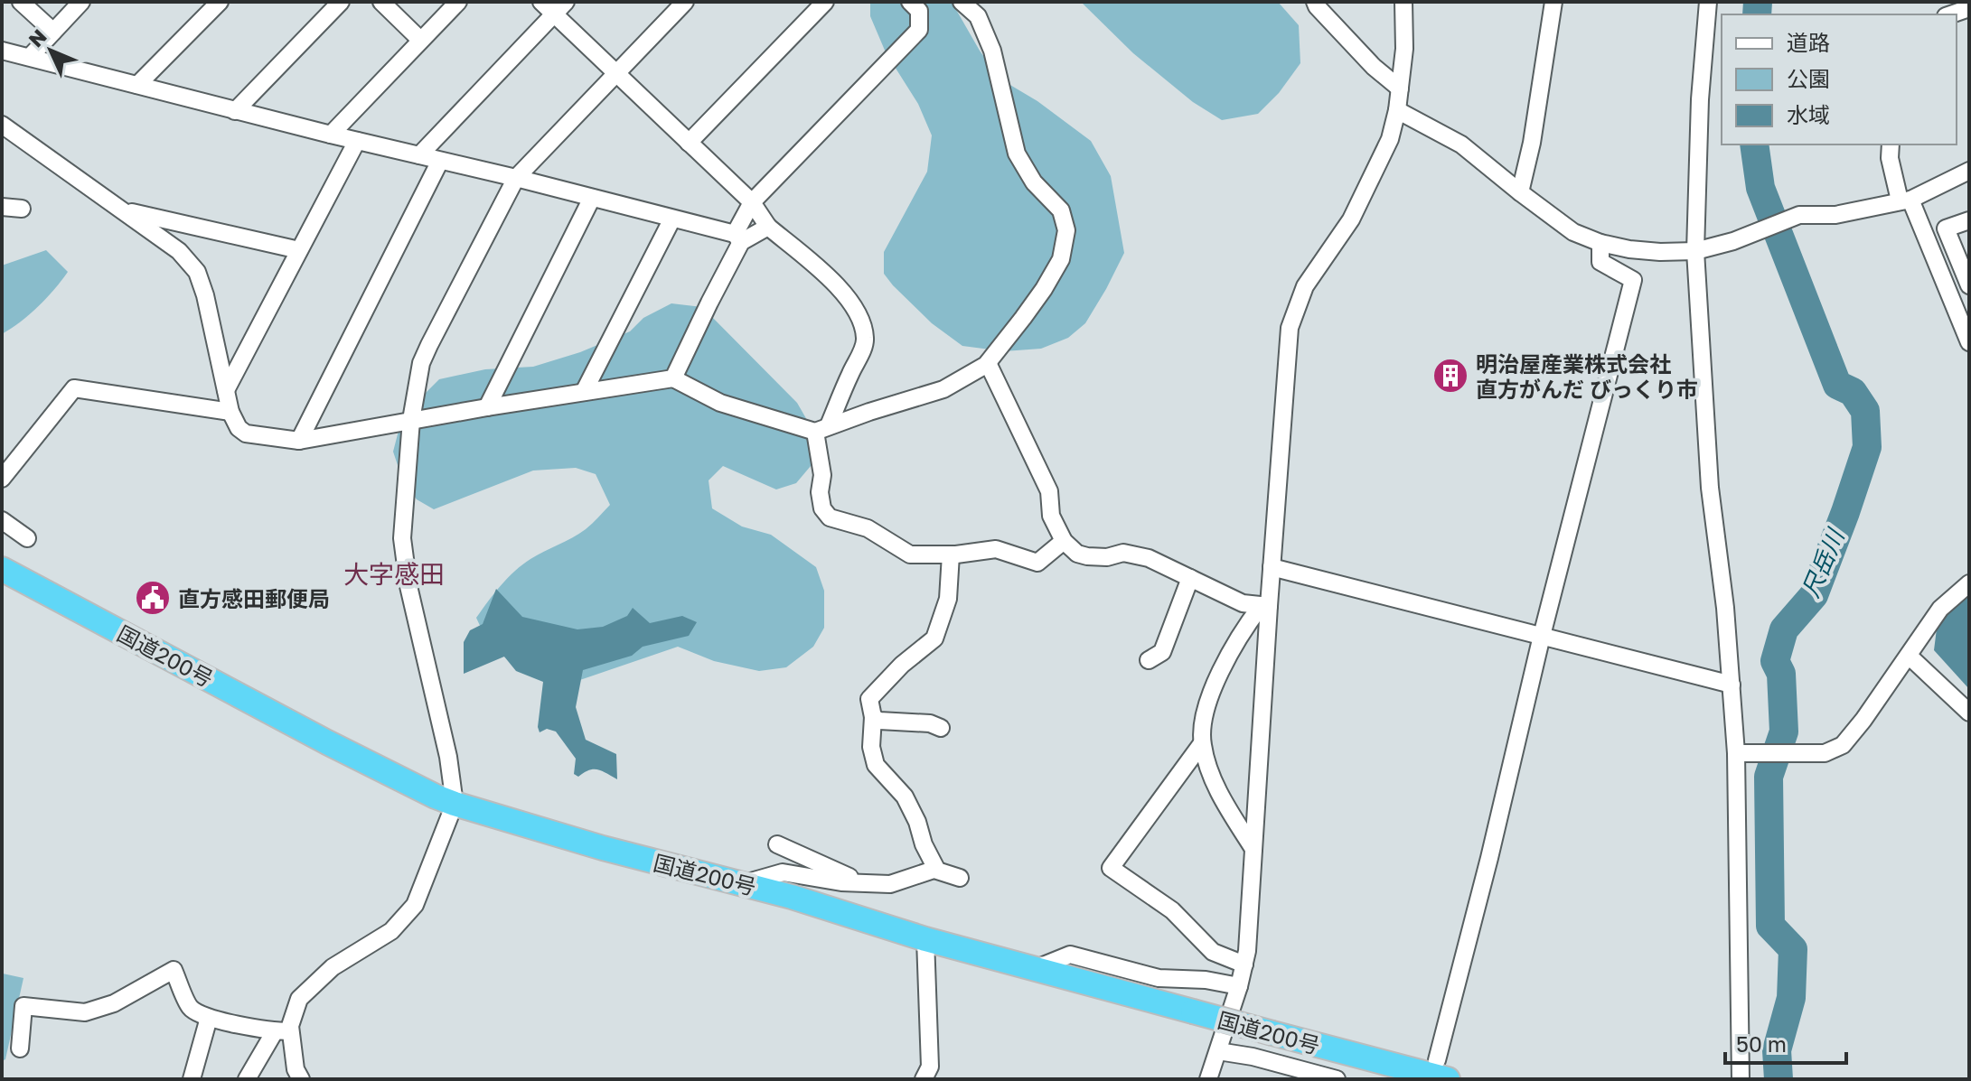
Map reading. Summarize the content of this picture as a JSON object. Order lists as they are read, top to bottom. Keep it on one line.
{"streets":{"highway":["国道200号"]},"districts":["大字感田"],"water":["尺岳川"],"places":{"building":["明治屋産業株式会社 直方がんだ びっくり市"],"public building":["直方感田郵便局"]},"legend":["道路","公園","水域"],"scale_bar":"50 m","north":"top left"}
